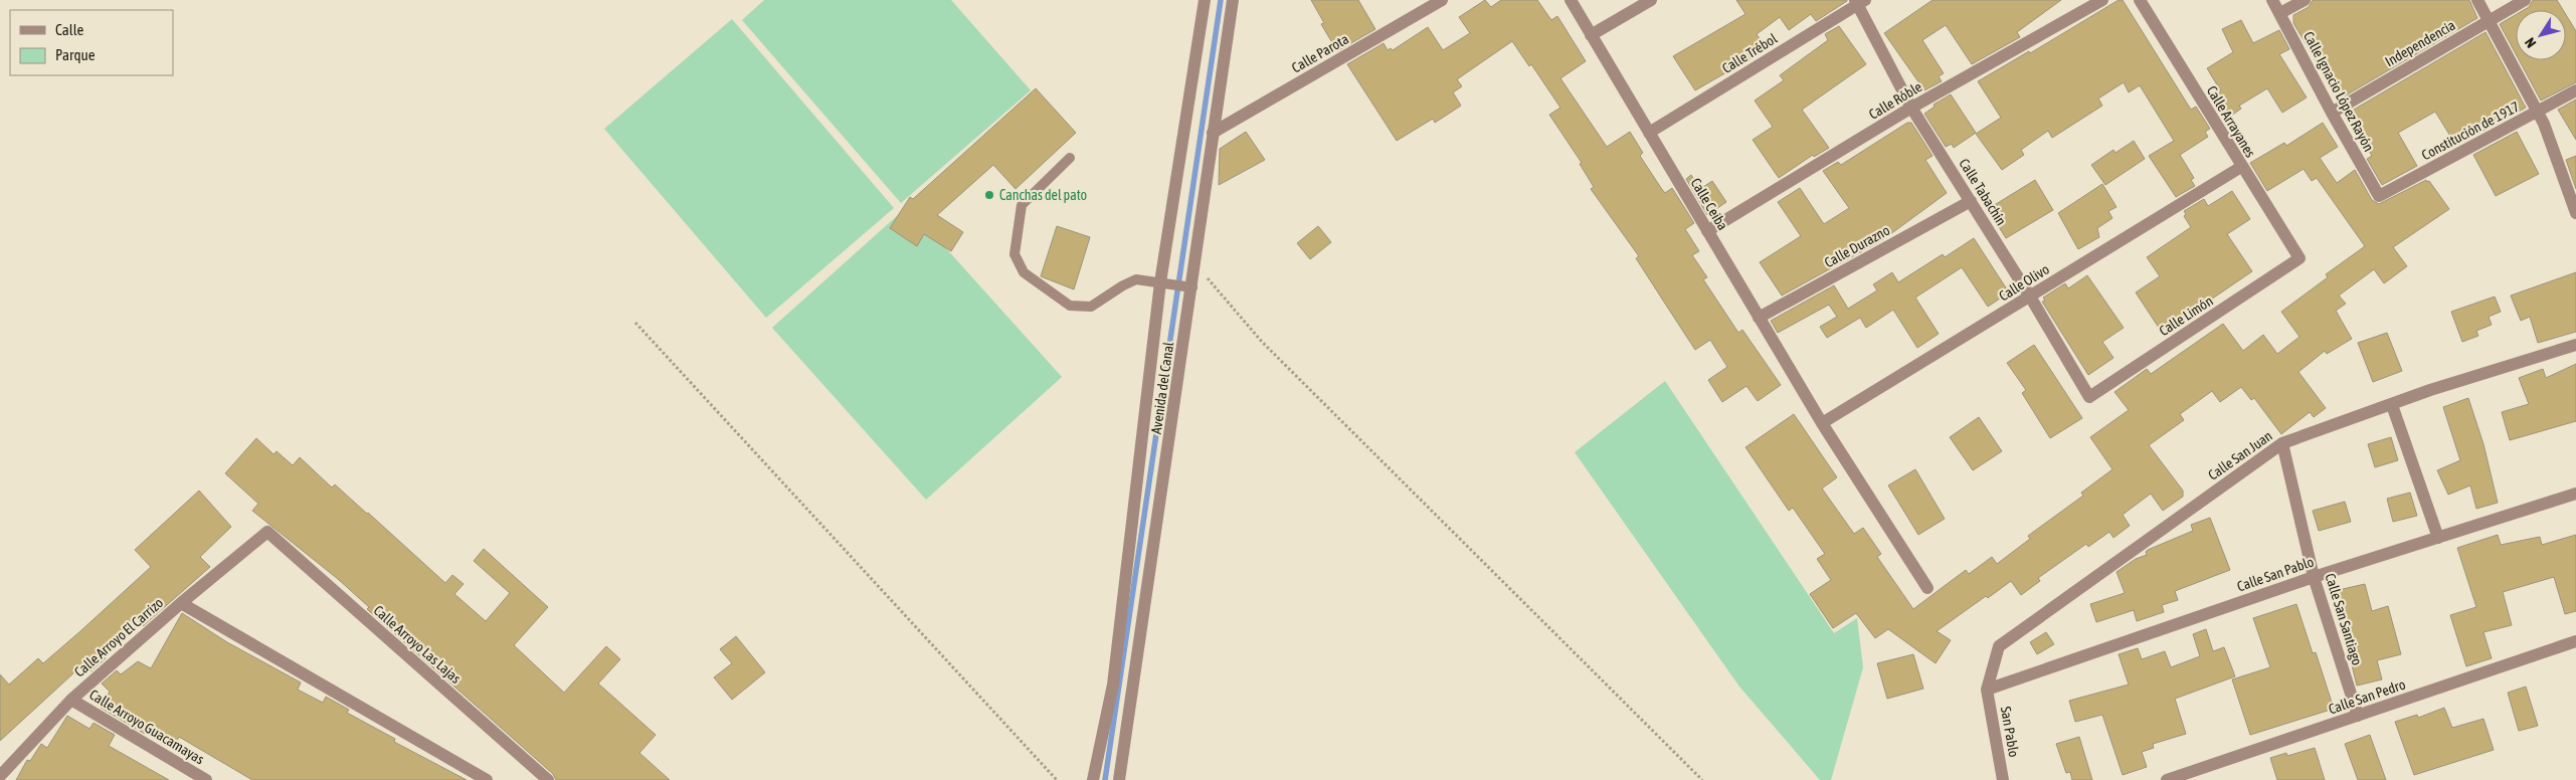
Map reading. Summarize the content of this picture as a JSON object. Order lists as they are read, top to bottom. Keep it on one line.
{"streets":{"street":["Independencia","Calle Parota","Calle Trébol","Calle Ignacio López Rayón","Calle Róble","Calle Arrayanes","Constitución de 1917","Calle Tabachín","Calle Ceiba","Calle Durazno","Calle Olivo","Calle Limón","Avenida del Canal","Calle San Juan","Calle San Pablo","Calle San Santiago","Calle Arroyo El Carrizo","Calle Arroyo Las Lajas","Calle San Pedro","Calle Arroyo Guacamayas","San Pablo"]},"crossings":[["Independencia","Calle Ignacio López Rayón"],["Calle Parota","Avenida del Canal"],["Calle Trébol","Calle Tabachín"],["Calle Trébol","Calle Ceiba"],["Calle Ignacio López Rayón","Constitución de 1917"],["Calle Róble","Calle Tabachín"],["Calle Róble","Calle Ceiba"],["Calle Arrayanes","Calle Olivo"],["Calle Arrayanes","Calle Limón"],["Calle Tabachín","Calle Durazno"],["Calle Tabachín","Calle Olivo"],["Calle Tabachín","Calle Limón"],["Calle Ceiba","Calle Durazno"],["Calle Ceiba","Calle Olivo"],["Calle San Juan","Calle San Pablo"],["Calle San Juan","Calle San Santiago"],["Calle San Juan","San Pablo"],["Calle San Pablo","Calle San Santiago"],["Calle San Pablo","San Pablo"],["Calle San Santiago","Calle San Pedro"],["Calle Arroyo El Carrizo","Calle Arroyo Las Lajas"],["Calle Arroyo El Carrizo","Calle Arroyo Guacamayas"]],"places":["Canchas del pato"],"legend":["Calle","Parque"],"north":"bottom left"}
